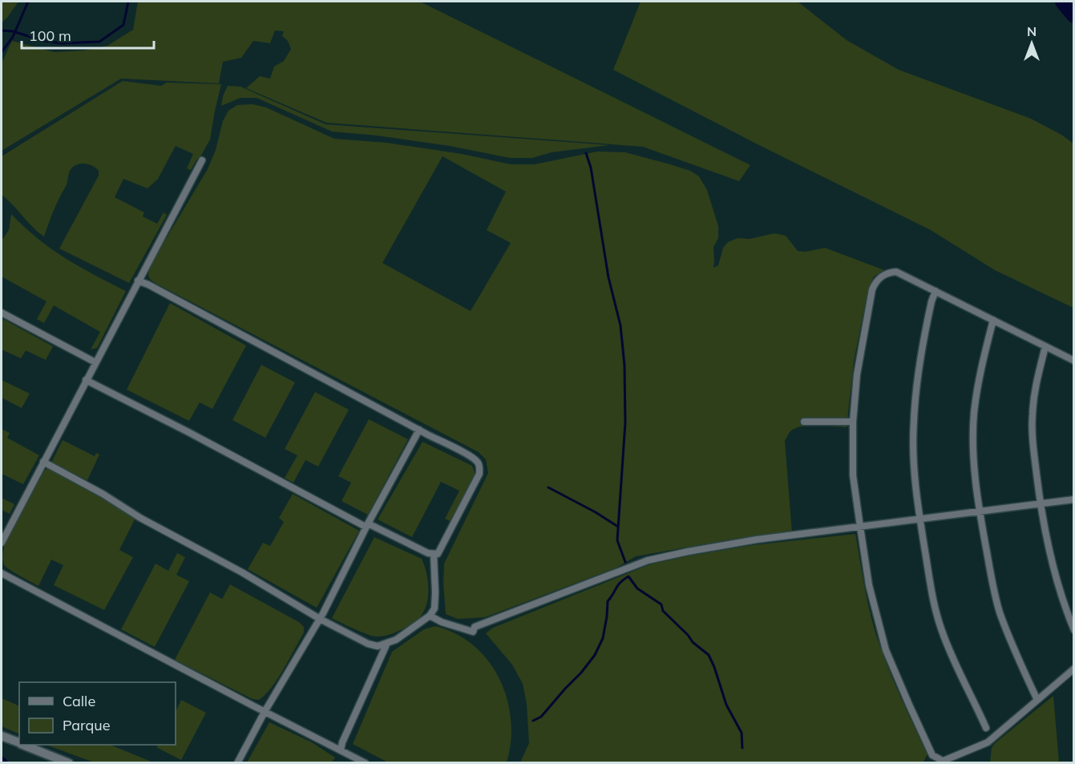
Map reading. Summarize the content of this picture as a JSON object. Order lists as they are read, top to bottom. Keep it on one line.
{"legend":["Calle","Parque"],"scale_bar":"100 m","north":"top"}
